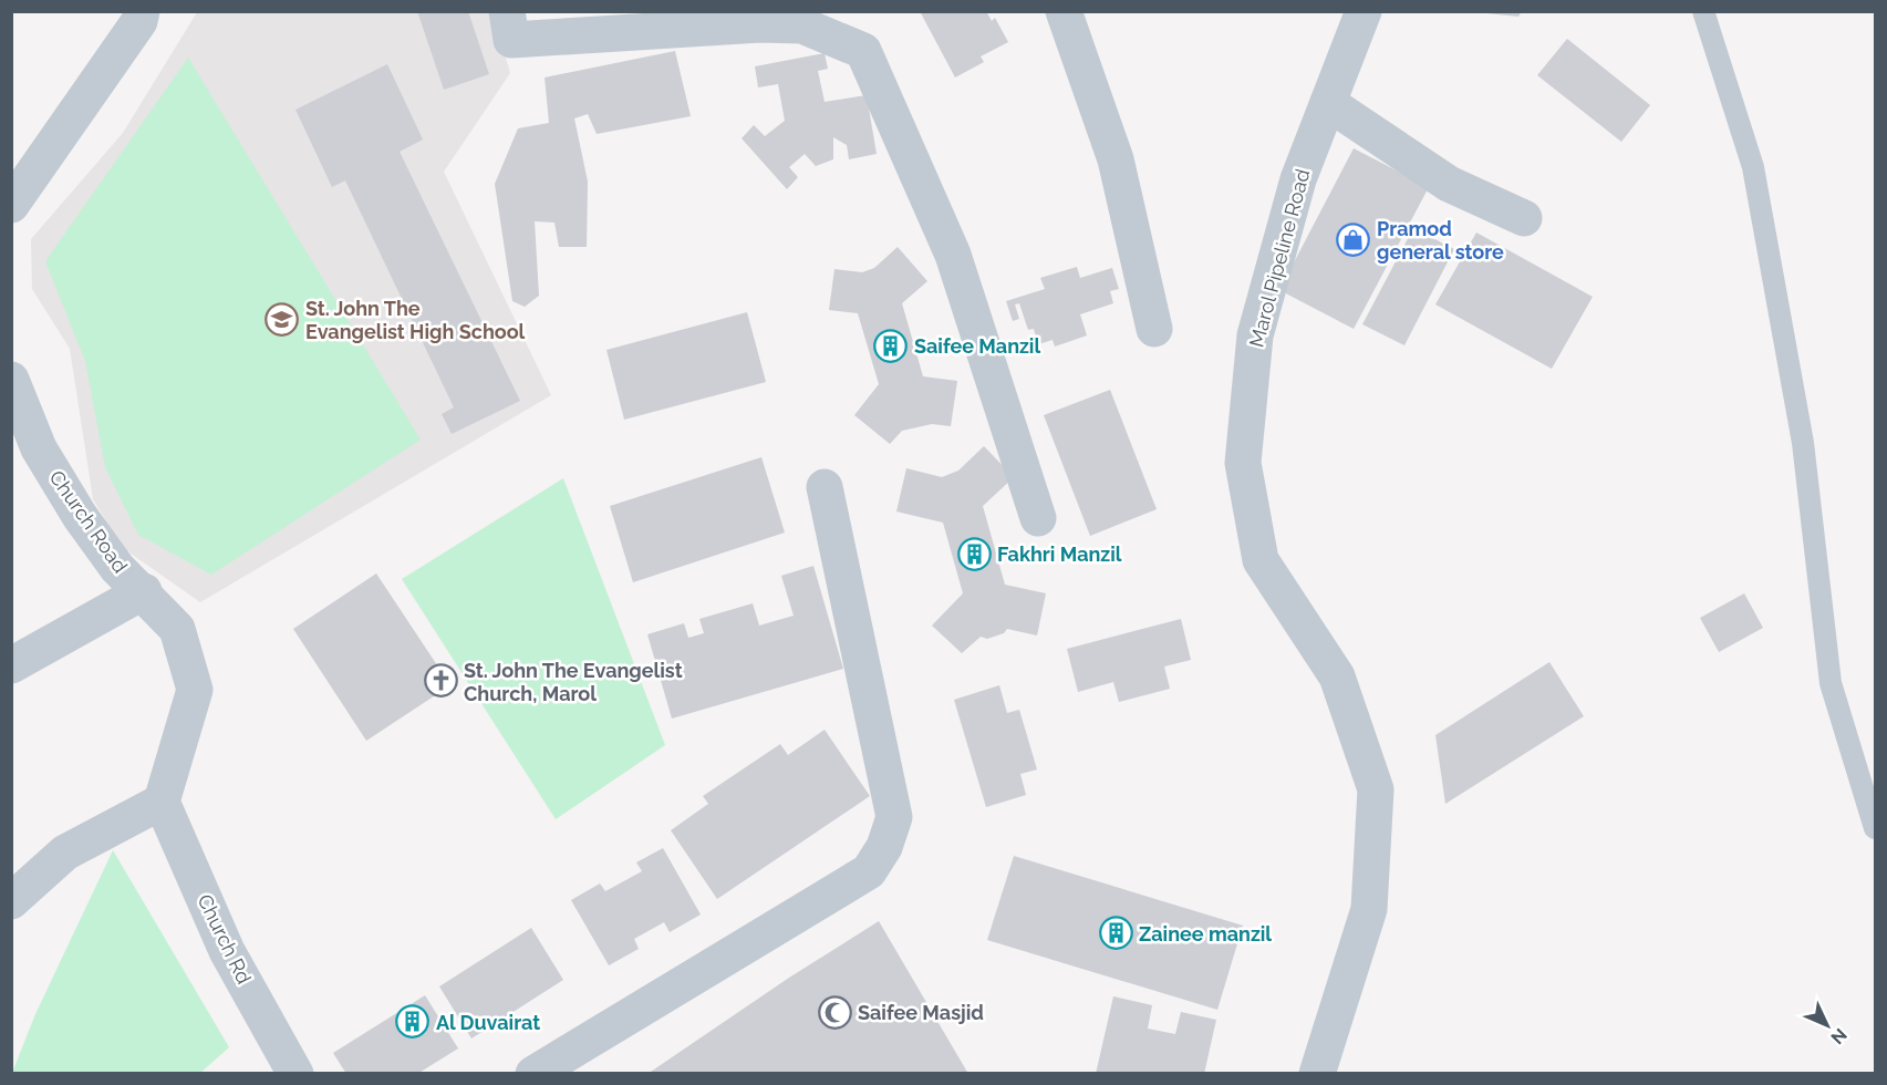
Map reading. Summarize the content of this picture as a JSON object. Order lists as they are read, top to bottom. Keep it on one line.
{"streets":{"street":["Marol Pipeline Road","Church Road","Church Rd"]},"places":{"shop":["Pramod general store"],"school or university":["St. John The Evangelist High School"],"building":["Saifee Manzil","Fakhri Manzil","Zainee manzil","Al Duvairat"],"church":["St. John The Evangelist Church, Marol"],"mosque":["Saifee Masjid"]},"north":"bottom right"}
